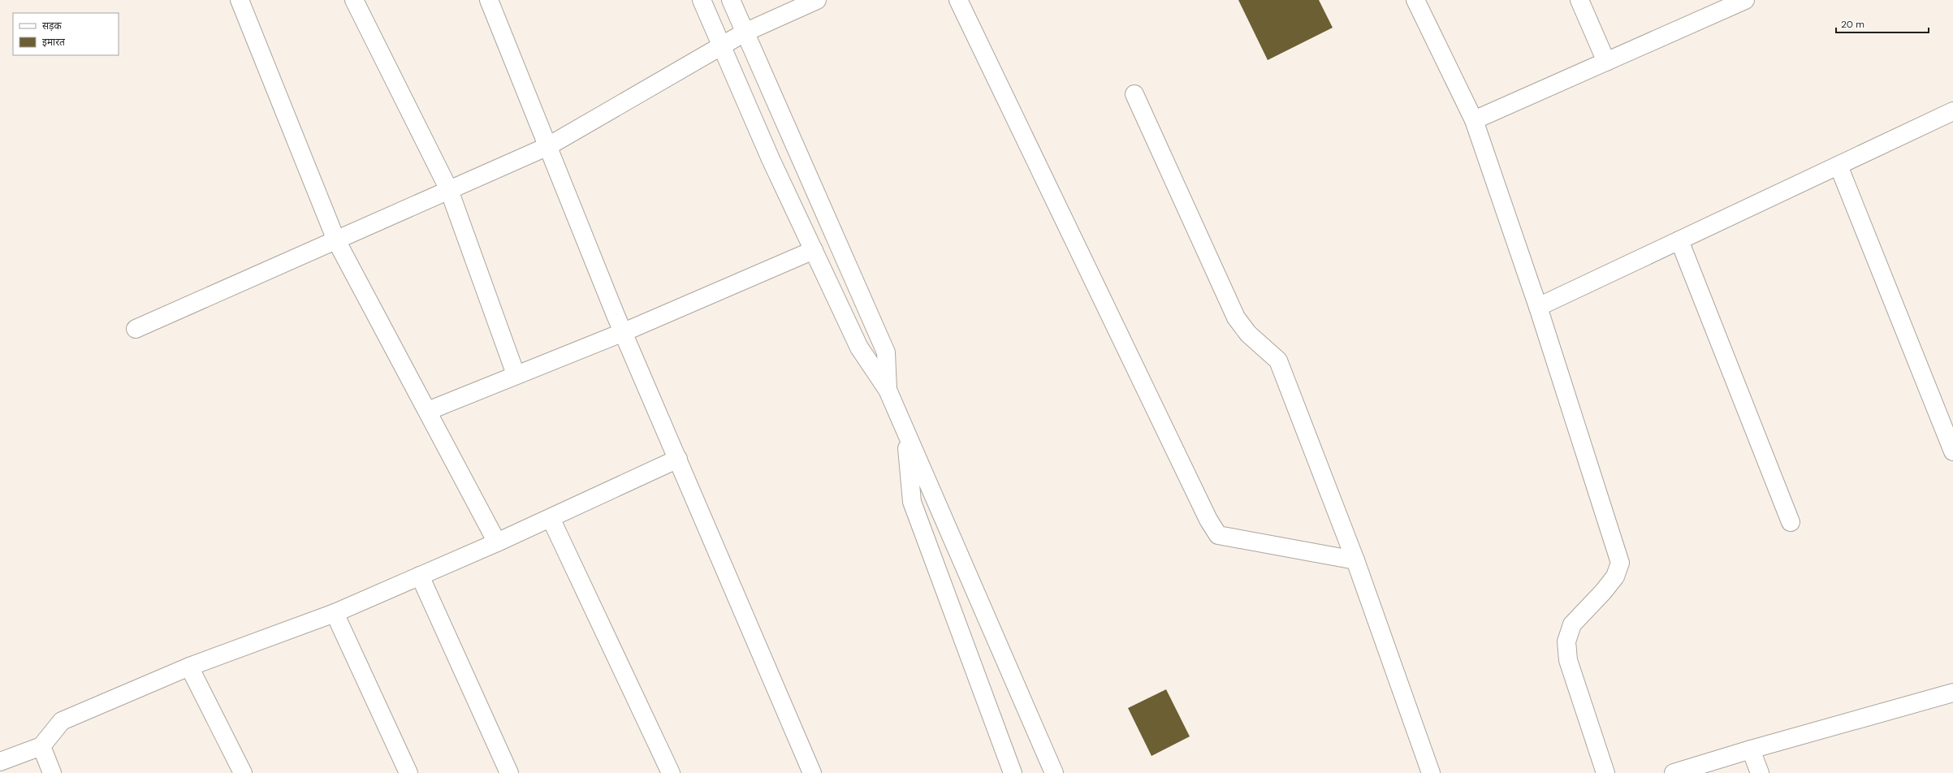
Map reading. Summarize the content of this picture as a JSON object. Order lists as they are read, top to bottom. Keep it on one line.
{"legend":["सड़क","इमारत"],"scale_bar":"20 m"}
